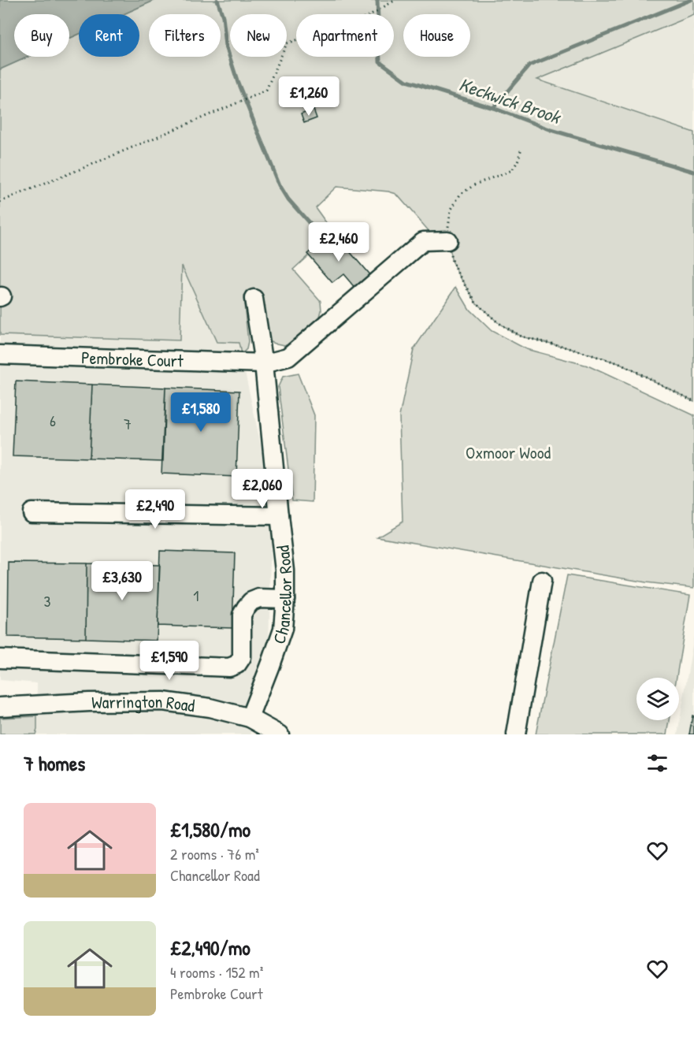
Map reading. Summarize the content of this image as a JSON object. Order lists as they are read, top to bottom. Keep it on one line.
{"streets":{"street":["Pembroke Court","Chancellor Road","Warrington Road"]},"crossings":[["Pembroke Court","Chancellor Road"],["Chancellor Road","Warrington Road"]],"water":["Keckwick Brook"],"parks":["Oxmoor Wood"],"house_numbers":["6","7","1","3"],"page":{"chip":["Buy","Rent","Filters","New","Apartment","House"],"price":["£1,260","£2,460","£1,580","£2,060","£2,490","£3,630","£1,590"],"heading":"7 homes","list":[{"name":"£1,580/mo","note":"2 rooms · 76 m² · Chancellor Road"},{"name":"£2,490/mo","note":"4 rooms · 152 m² · Pembroke Court"}]}}
